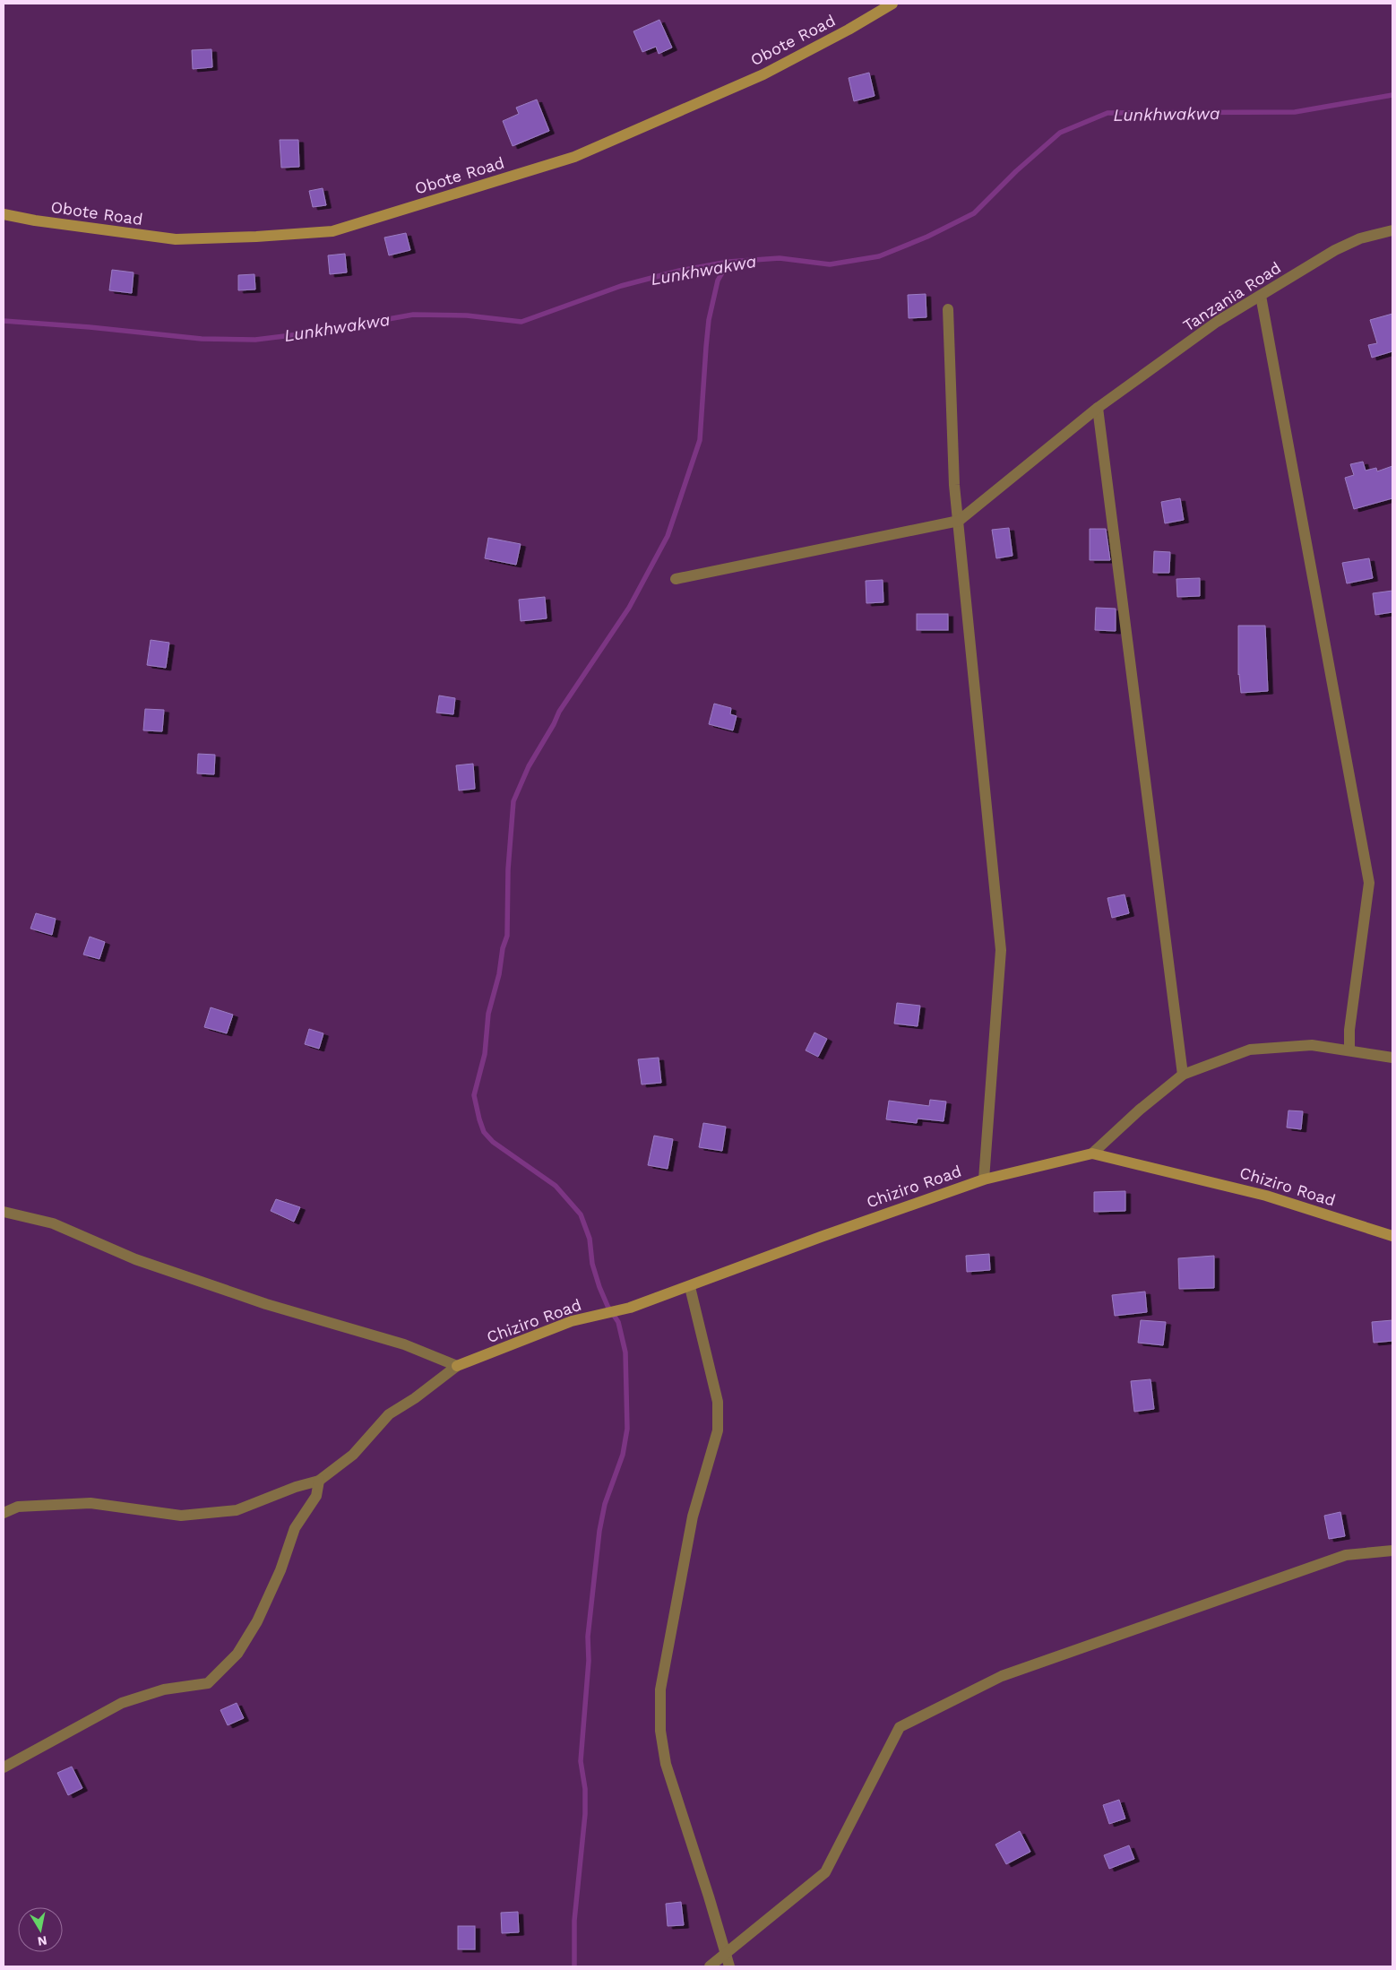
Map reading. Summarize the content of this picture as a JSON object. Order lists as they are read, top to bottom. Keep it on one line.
{"streets":{"street":["Obote Road","Tanzania Road","Chiziro Road"]},"water":["Lunkhwakwa"],"north":"bottom"}
